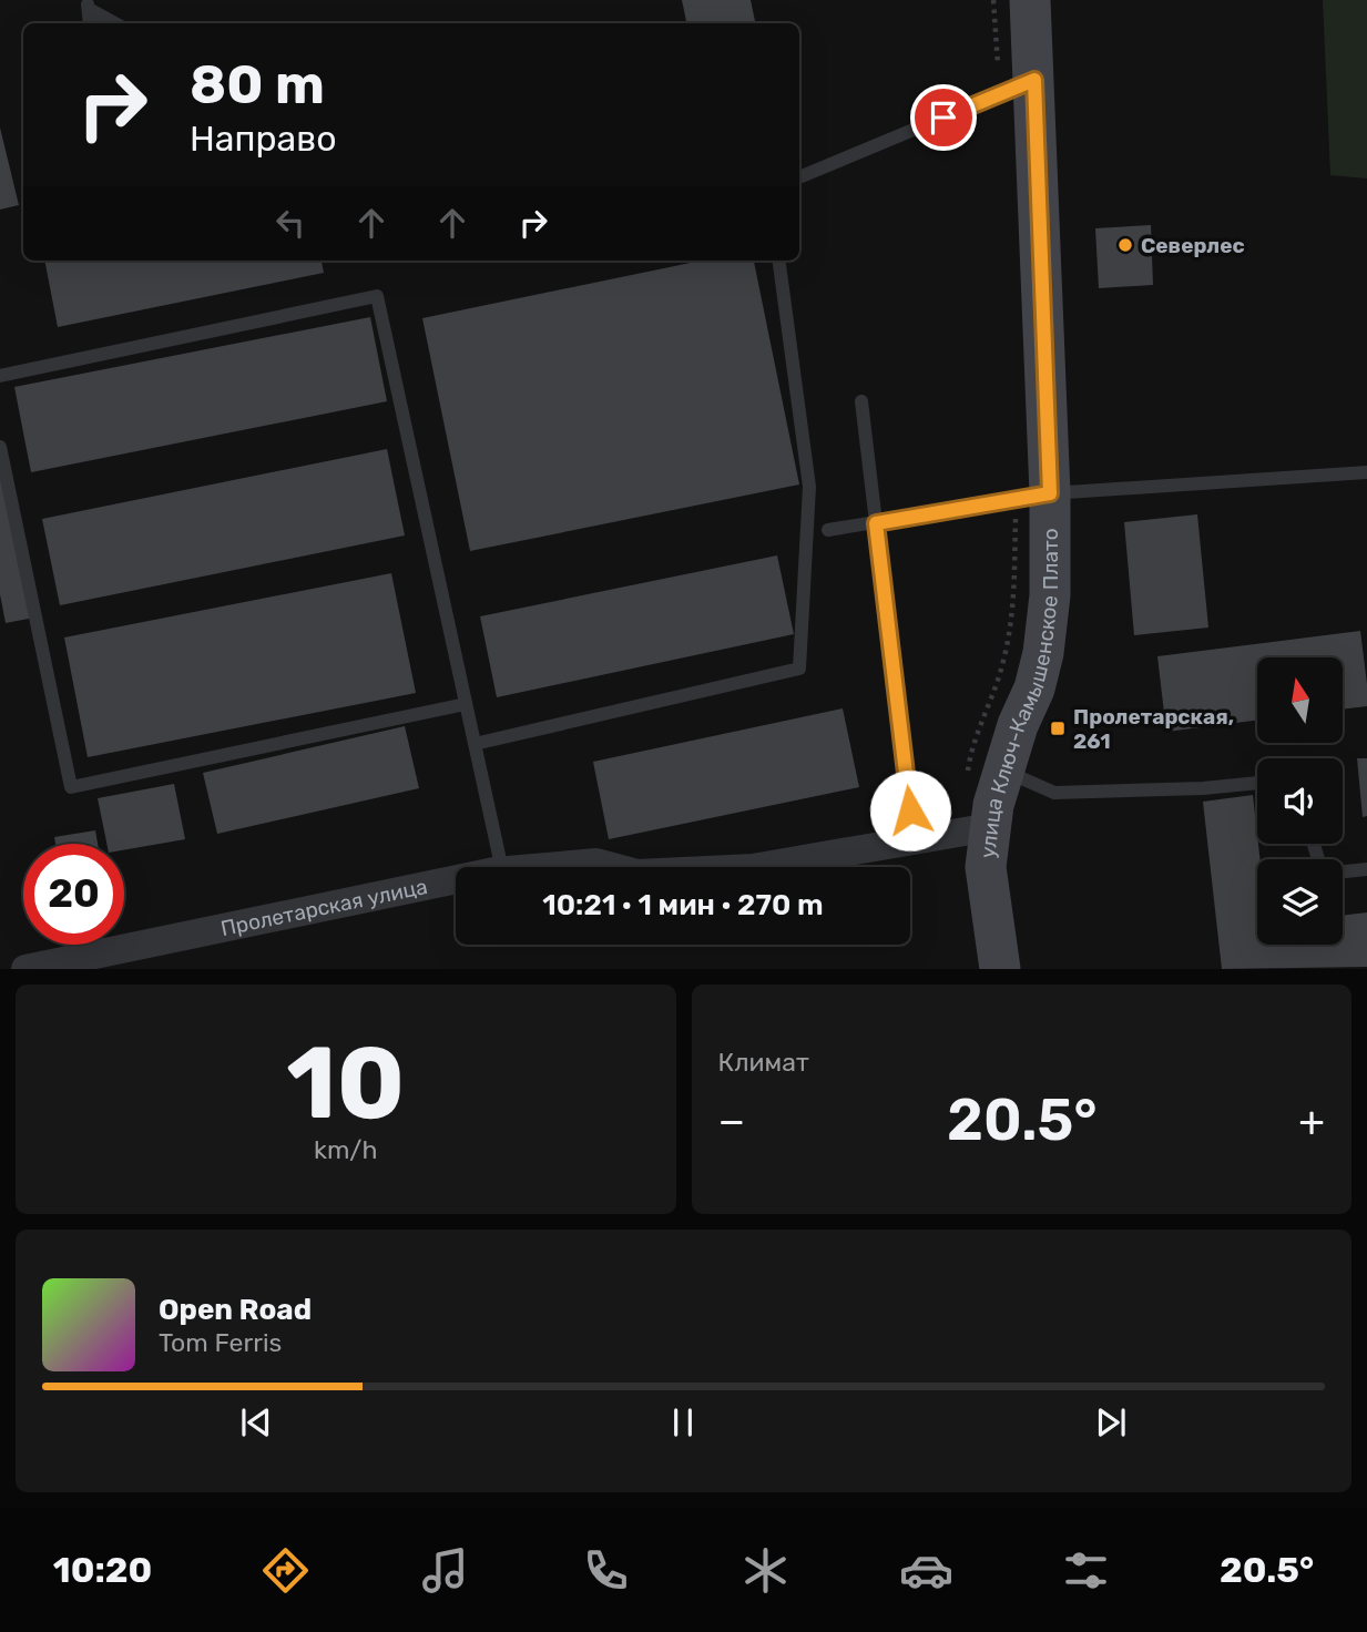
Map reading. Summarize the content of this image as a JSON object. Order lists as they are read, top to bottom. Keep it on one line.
{"streets":{"main road":["улица Ключ-Камышенское Плато"],"street":["Пролетарская улица"]},"crossings":[["улица Ключ-Камышенское Плато","Пролетарская улица"]],"places":{"other":["Северлес"],"transit":["Пролетарская, 261"]},"north":"top","page":{"turn":["80 m","Направо"],"limit":"20","trip":"10:21 · 1 мин · 270 m","tile":[["10","km/h"],"Климат"],"heat":["−","20.5°","+"],"song":["Open Road","Tom Ferris"],"tabs":["10:20","20.5°"]}}
